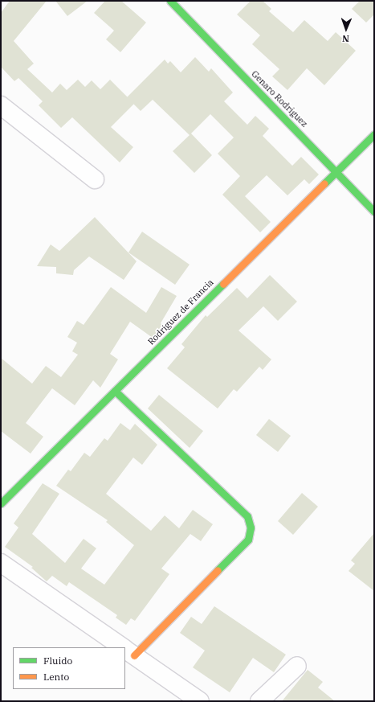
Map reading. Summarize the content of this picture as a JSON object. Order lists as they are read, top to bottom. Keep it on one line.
{"streets":{"street":["Genaro Rodriguez","Rodriguez de Francia"]},"crossings":[["Genaro Rodriguez","Rodriguez de Francia"]],"legend":["Fluido","Lento"],"north":"bottom"}
